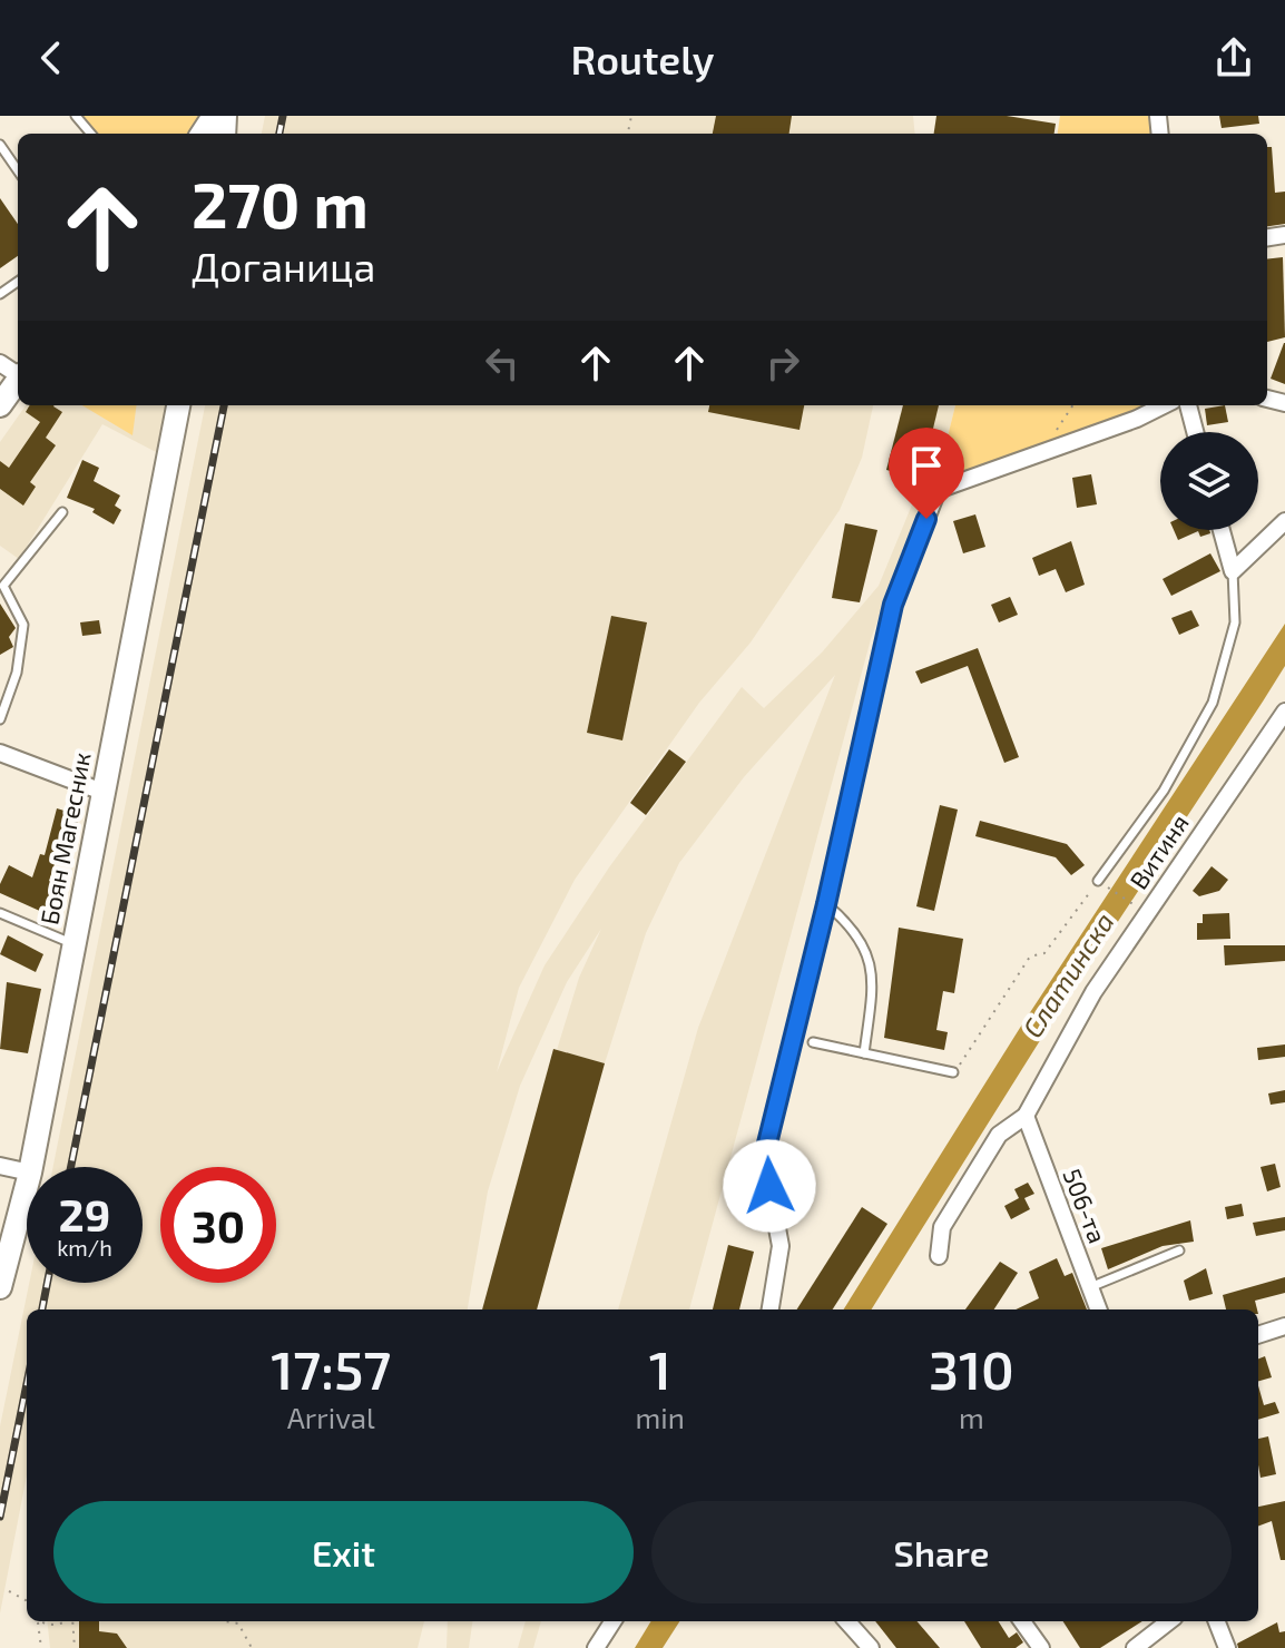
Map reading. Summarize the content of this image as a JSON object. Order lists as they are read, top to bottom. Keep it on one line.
{"streets":{"street":["Боян Магесник","Витиня","506-та"]},"crossings":[["Витиня","506-та"]],"water":["Слатинска"],"page":{"header":"Routely","turn":["270 m","Доганица"],"speed":"29 km/h","limit":"30","eta":["17:57","Arrival","1","min","310","m"],"buttons":["Exit","Share"]}}
